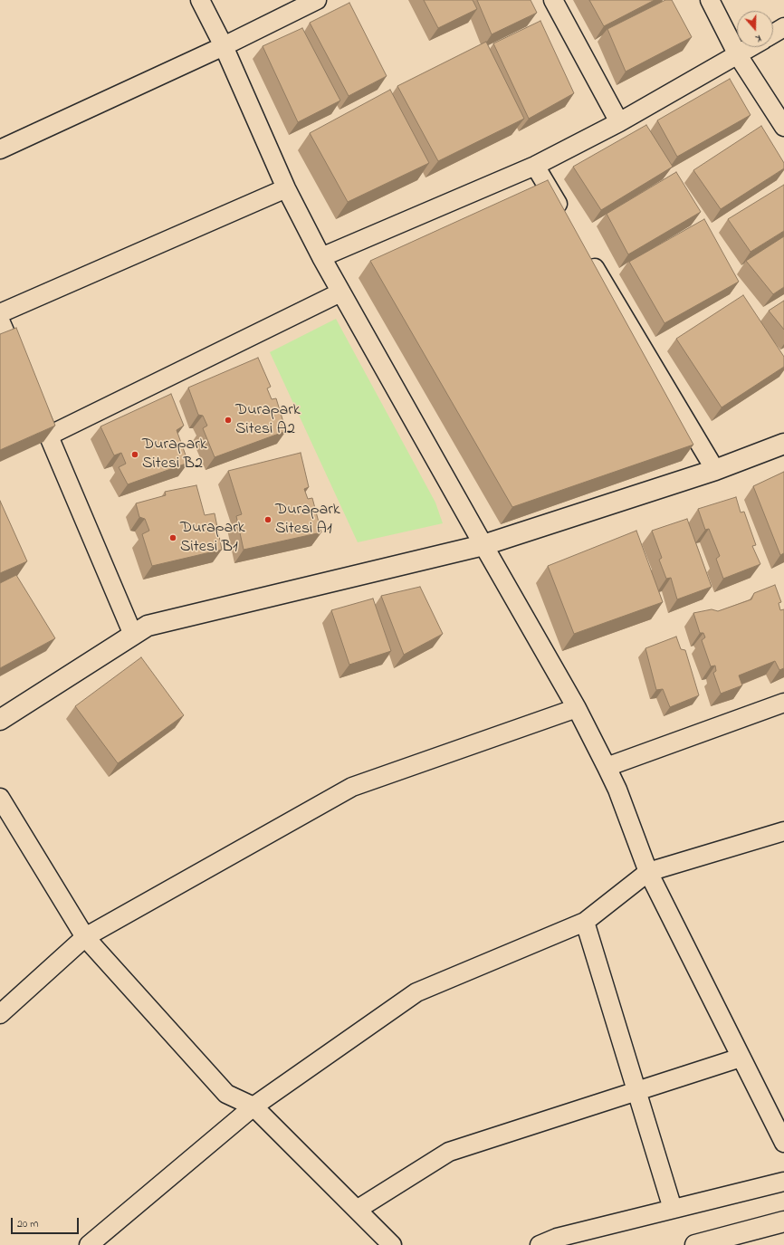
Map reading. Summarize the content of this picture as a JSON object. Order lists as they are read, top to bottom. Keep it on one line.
{"places":["Durapark Sitesi A2","Durapark Sitesi B2","Durapark Sitesi A1","Durapark Sitesi B1"],"scale_bar":"20 m","north":"bottom"}
